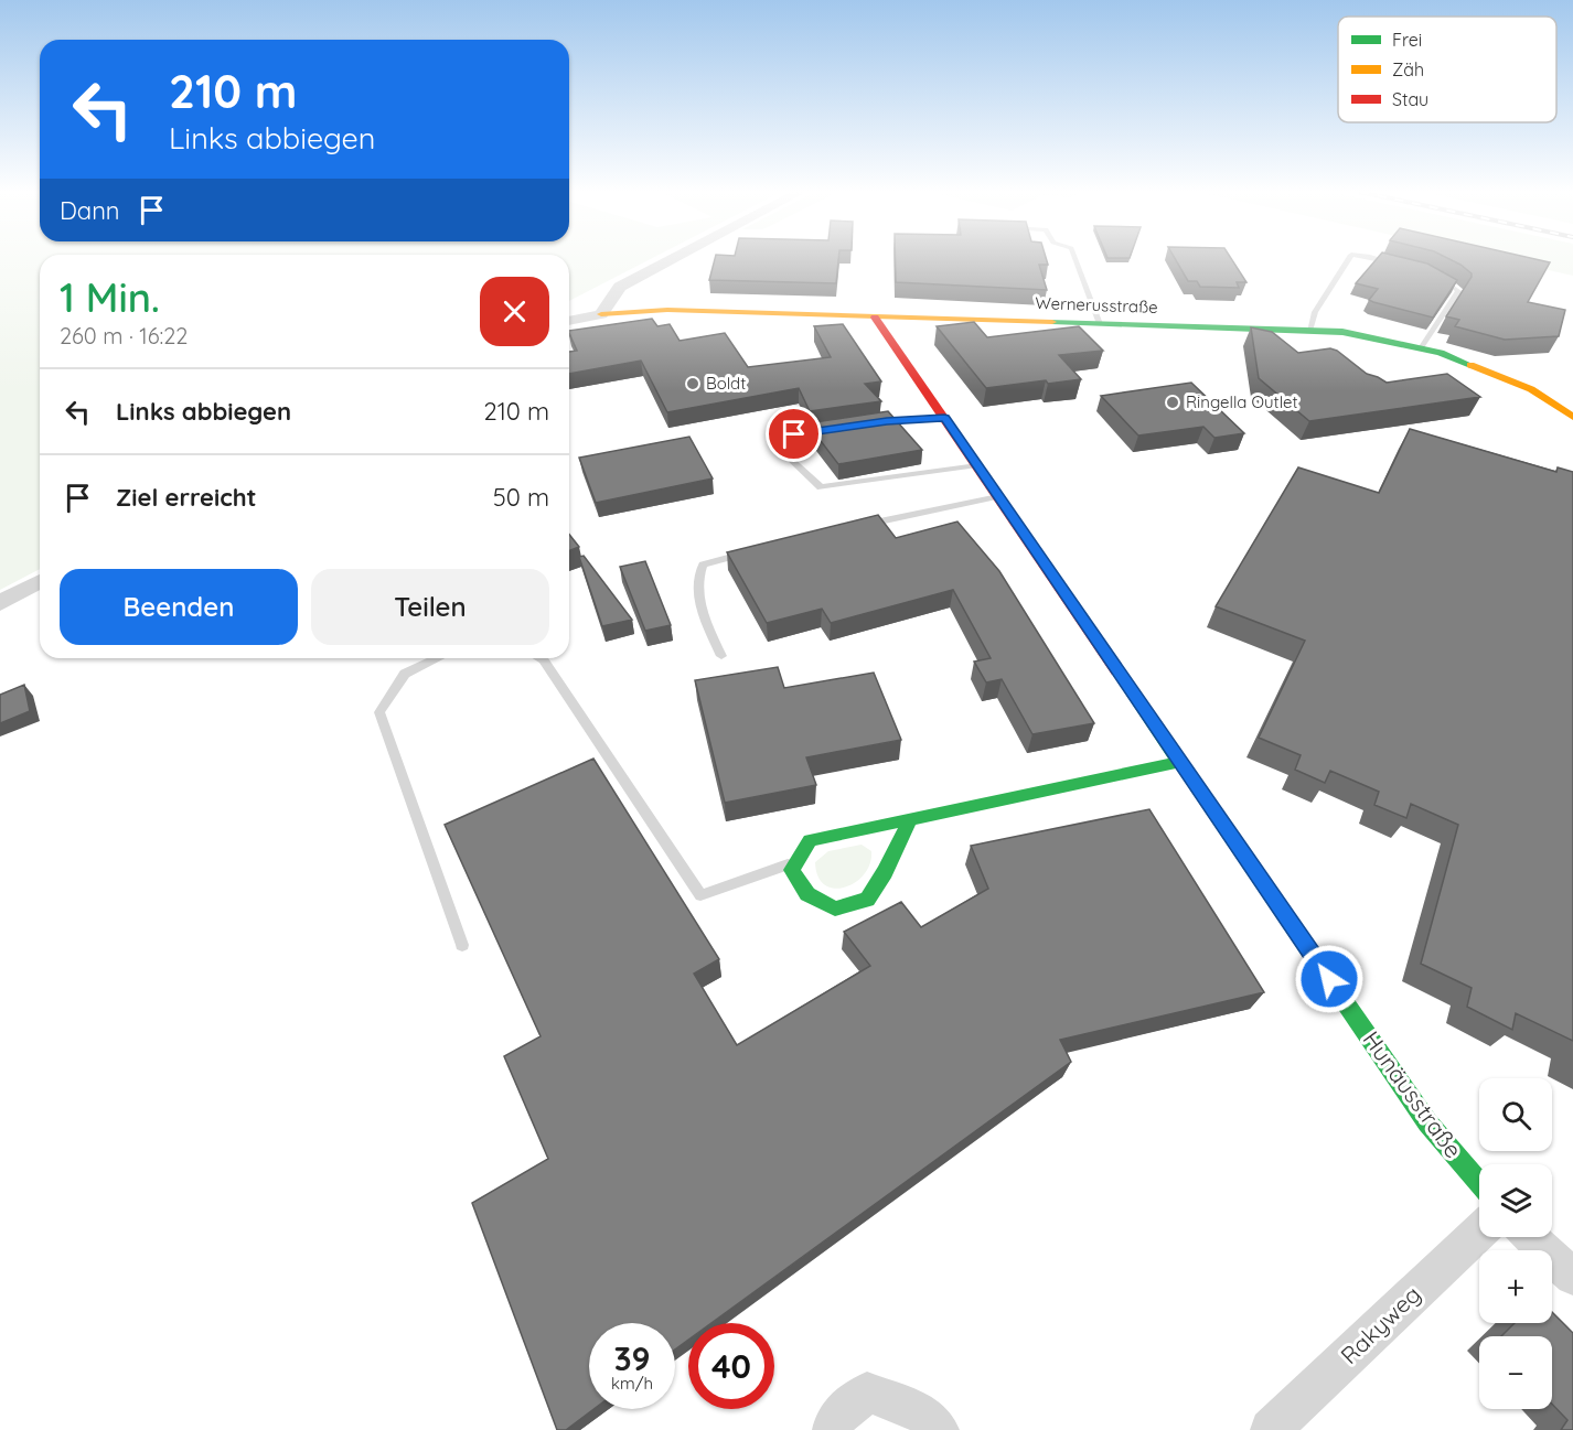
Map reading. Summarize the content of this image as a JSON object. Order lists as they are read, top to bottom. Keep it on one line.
{"streets":{"street":["Wernerusstraße","Hunäusstraße","Rakyweg"]},"crossings":[["Wernerusstraße","Hunäusstraße"]],"places":["Boldt","Ringella Outlet"],"legend":["Frei","Zäh","Stau"],"page":{"turn":["210 m","Links abbiegen"],"then":"Dann","heading":["1 Min.","260 m · 16:22"],"list":[{"name":"Links abbiegen","value":"210 m"},{"name":"Ziel erreicht","value":"50 m"}],"buttons":["Beenden","Teilen"],"map_buttons":["+","−"],"speed":"39 km/h","limit":"40"}}
